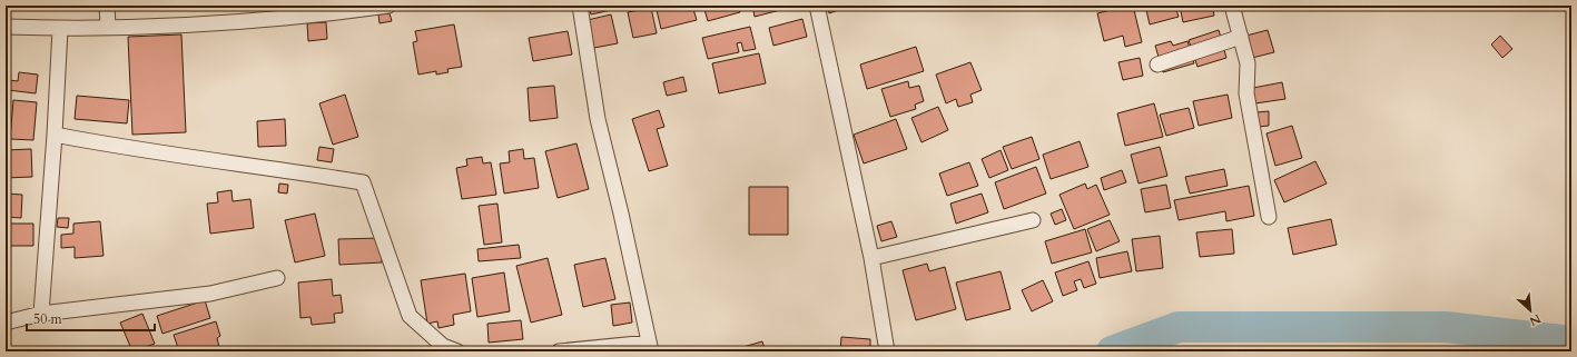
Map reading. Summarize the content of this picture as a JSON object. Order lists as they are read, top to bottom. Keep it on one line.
{"scale_bar":"50 m","north":"bottom right"}
